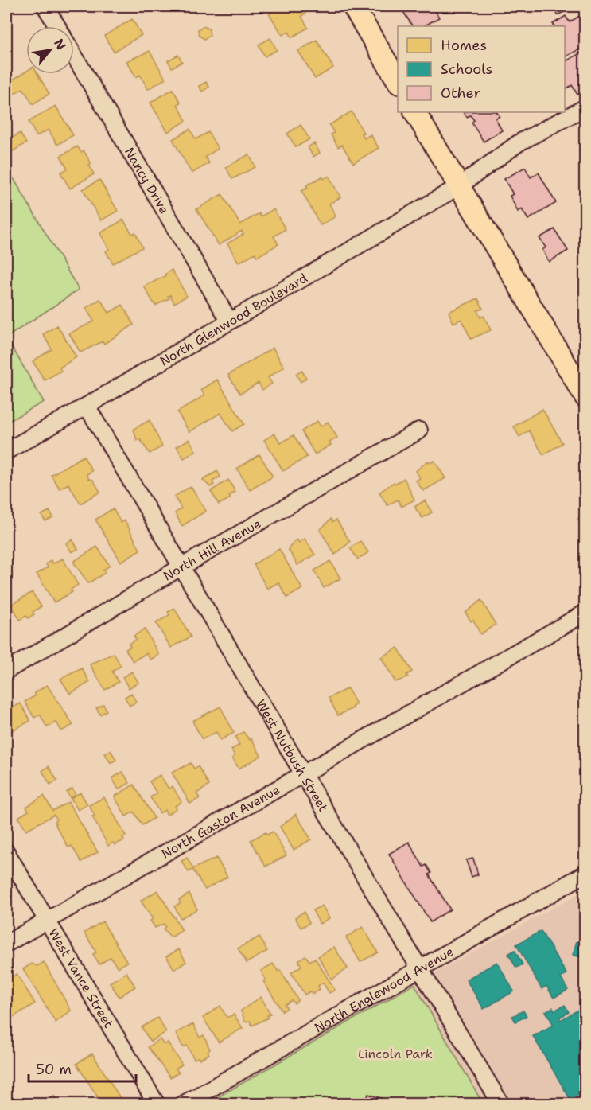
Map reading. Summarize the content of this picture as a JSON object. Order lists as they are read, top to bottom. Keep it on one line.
{"streets":{"street":["Nancy Drive","North Glenwood Boulevard","North Hill Avenue","West Nutbush Street","North Gaston Avenue","West Vance Street","North Englewood Avenue"]},"crossings":[["Nancy Drive","North Glenwood Boulevard"],["North Glenwood Boulevard","West Nutbush Street"],["North Hill Avenue","West Nutbush Street"],["West Nutbush Street","North Gaston Avenue"],["West Nutbush Street","North Englewood Avenue"],["North Gaston Avenue","West Vance Street"]],"parks":["Lincoln Park"],"legend":["Homes","Schools","Other"],"scale_bar":"50 m","north":"top right"}
